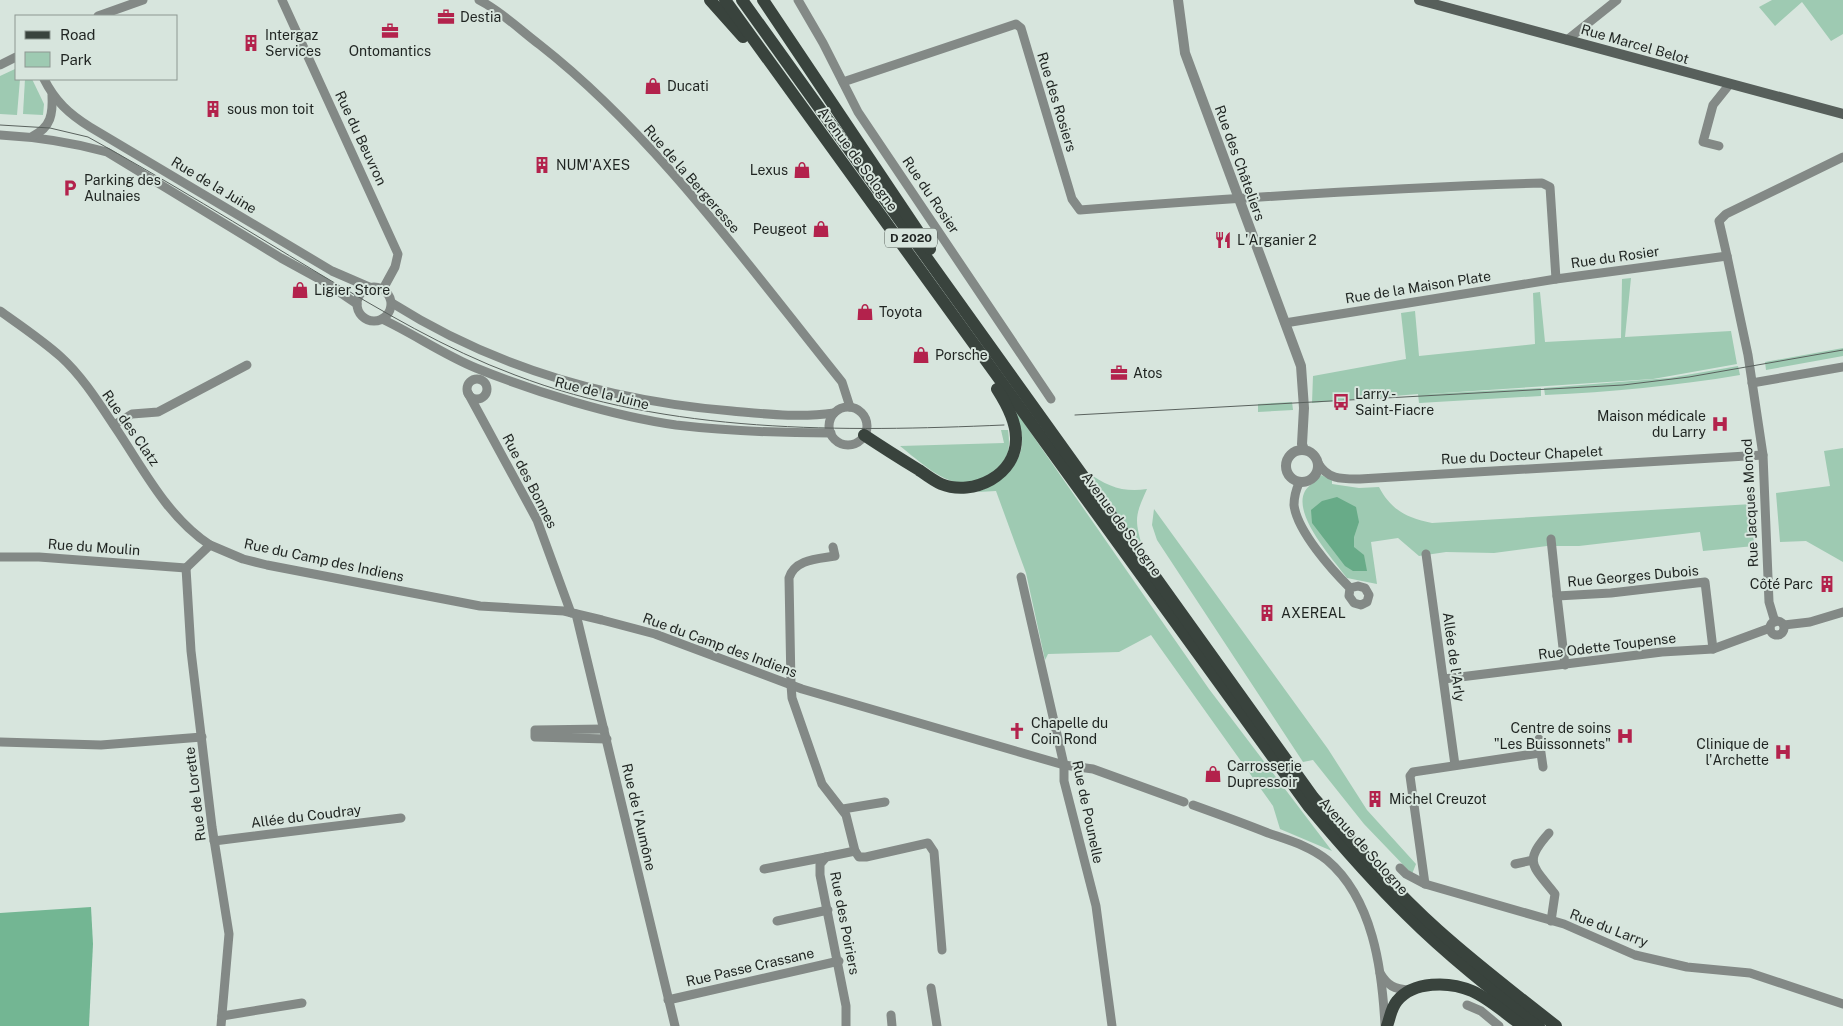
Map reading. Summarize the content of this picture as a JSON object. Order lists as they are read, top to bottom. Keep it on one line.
{"streets":{"main road":["Rue Marcel Belot","Avenue de Sologne","D 2020"],"street":["Rue des Rosiers","Rue du Beuvron","Rue des Châteliers","Rue de la Bergeresse","Rue de la Juine","Rue du Rosier","Rue de la Maison Plate","Rue des Clatz","Rue du Docteur Chapelet","Rue des Bonnes","Rue Jacques Monod","Rue du Moulin","Rue du Camp des Indiens","Rue Georges Dubois","Rue Odette Toupense","Allée de l'Arly","Rue de Lorette","Rue de Pounelle","Allée du Coudray","Rue de l'Aumône","Rue des Poiriers","Rue du Larry","Rue Passe Crassane"]},"crossings":[["Rue des Rosiers","Rue des Châteliers"],["Rue des Rosiers","Rue du Rosier"],["Rue du Beuvron","Rue de la Juine"],["Rue des Châteliers","Rue du Rosier"],["Rue des Châteliers","Rue de la Maison Plate"],["Rue des Châteliers","Rue du Docteur Chapelet"],["Rue de la Bergeresse","Rue de la Juine"],["Rue du Rosier","Rue de la Maison Plate"],["Rue du Rosier","Rue Jacques Monod"],["Rue des Clatz","Rue du Camp des Indiens"],["Rue du Docteur Chapelet","Rue Jacques Monod"],["Rue des Bonnes","Rue du Camp des Indiens"],["Rue des Bonnes","Rue de l'Aumône"],["Rue Jacques Monod","Rue Odette Toupense"],["Rue du Moulin","Rue de Lorette"],["Rue du Camp des Indiens","Rue de Pounelle"],["Rue du Camp des Indiens","Rue de l'Aumône"],["Rue Georges Dubois","Rue Odette Toupense"],["Rue Odette Toupense","Allée de l'Arly"],["Rue de Lorette","Allée du Coudray"],["Rue de l'Aumône","Rue Passe Crassane"],["Rue des Poiriers","Rue Passe Crassane"]],"places":{"office":["Destia","Ontomantics","Atos"],"building":["Intergaz Services","sous mon toit","NUM'AXES","Côté Parc","AXEREAL","Michel Creuzot"],"shop":["Ducati","Lexus","Peugeot","Ligier Store","Toyota","Porsche","Carrosserie Dupressoir"],"parking":["Parking des Aulnaies"],"restaurant":["L'Arganier 2"],"bus stop":["Larry - Saint-Fiacre"],"hospital":["Maison médicale du Larry","Centre de soins \"Les Buissonnets\"","Clinique de l'Archette"],"church":["Chapelle du Coin Rond"]},"legend":["Road","Park"]}
